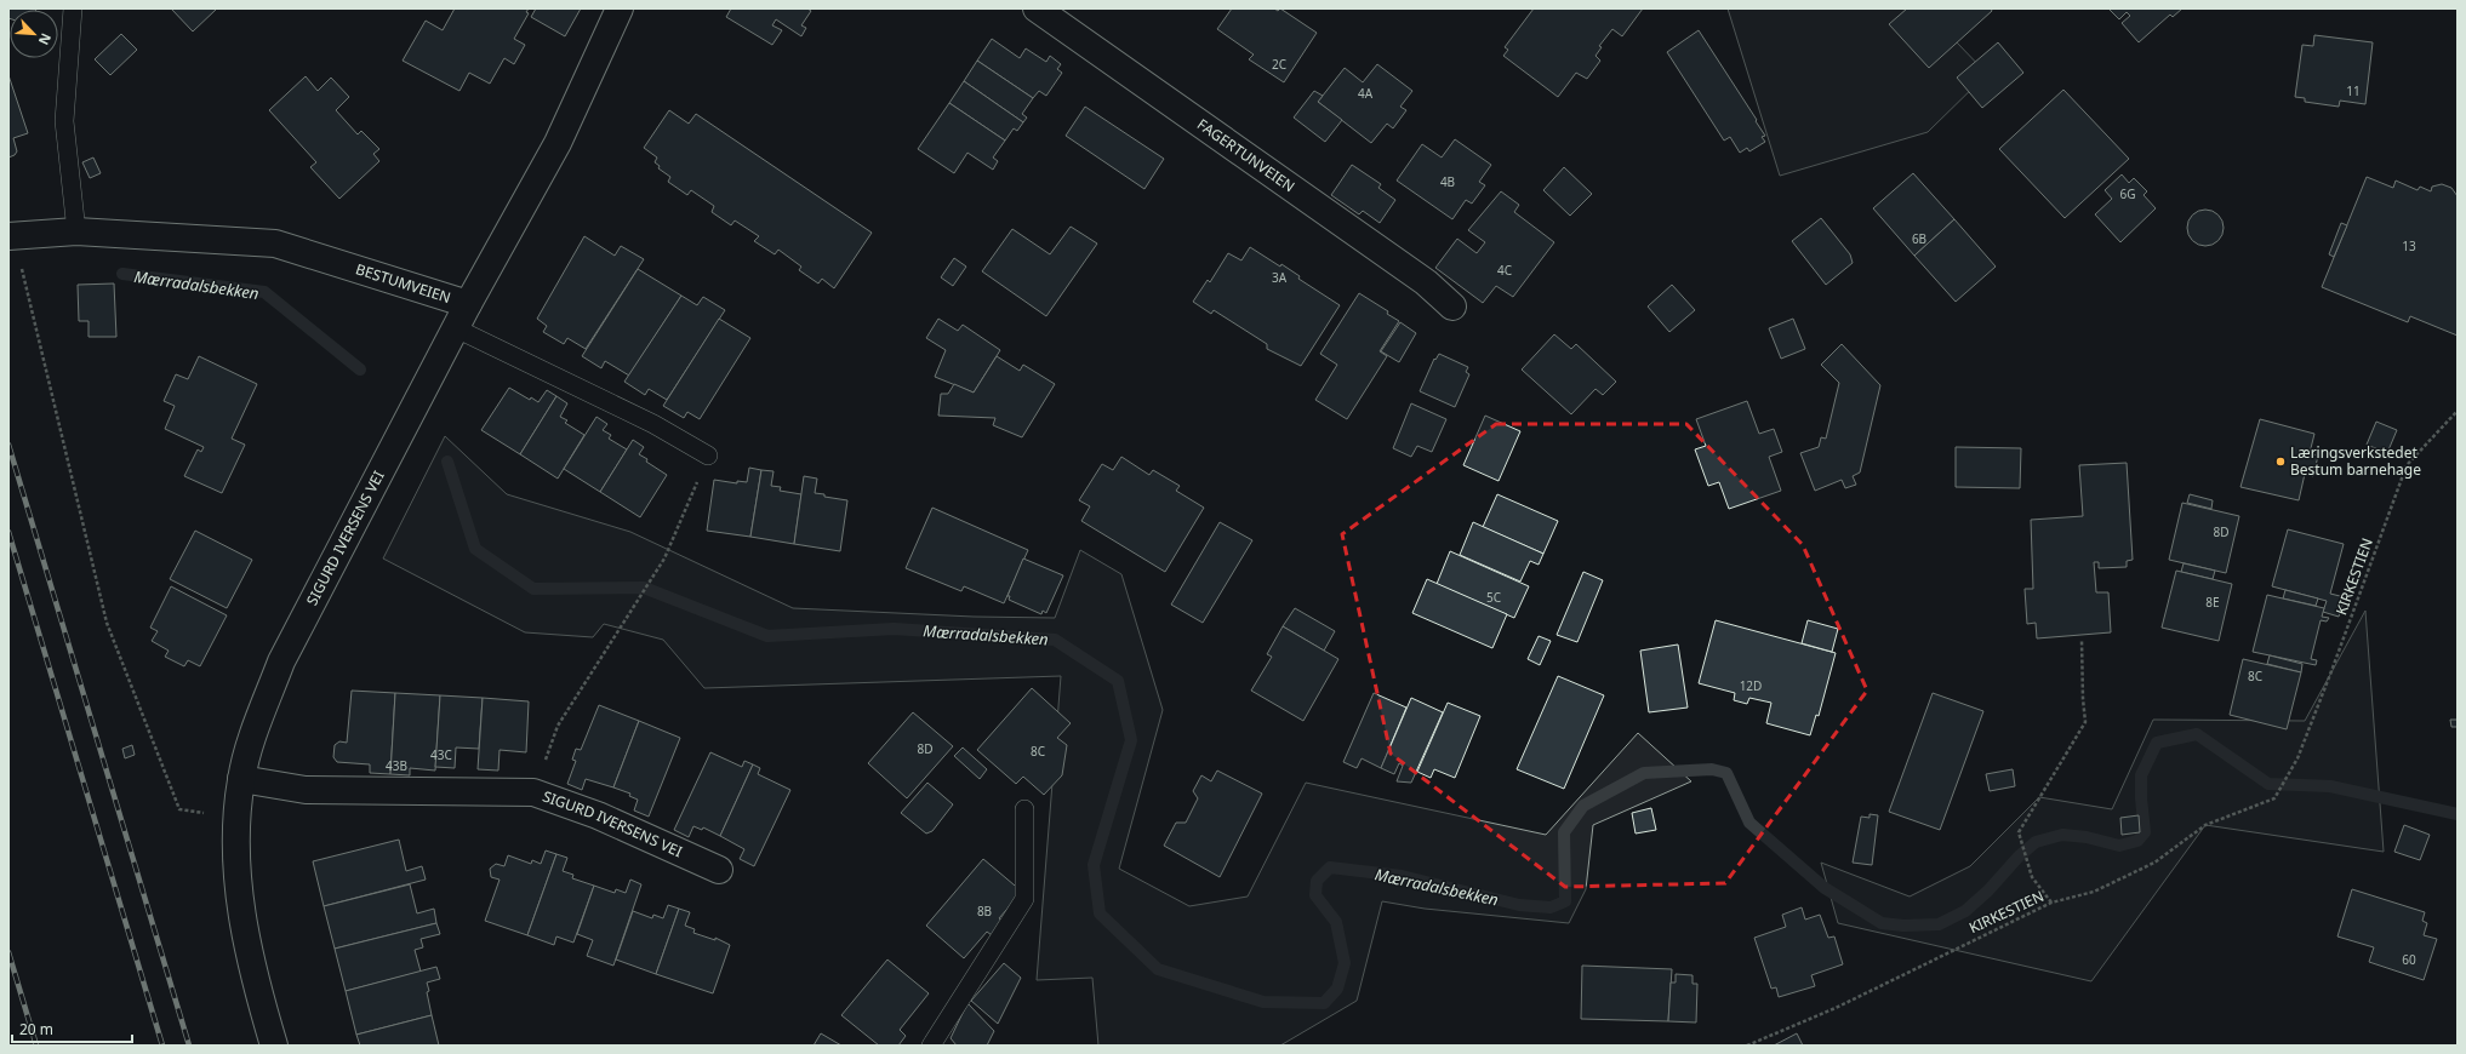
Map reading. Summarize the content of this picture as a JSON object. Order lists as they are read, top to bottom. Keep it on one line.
{"streets":{"street":["FAGERTUNVEIEN","BESTUMVEIEN","SIGURD IVERSENS VEI"],"path":["KIRKESTIEN"]},"crossings":[["BESTUMVEIEN","SIGURD IVERSENS VEI"]],"water":["Mærradalsbekken"],"places":["Læringsverkstedet Bestum barnehage"],"house_numbers":["2C","11","4A","4B","6G","6B","13","4C","3A","8D","5C","8E","8C","12D","8D","8C","43C","43B","8B","60"],"scale_bar":"20 m","north":"bottom right"}
